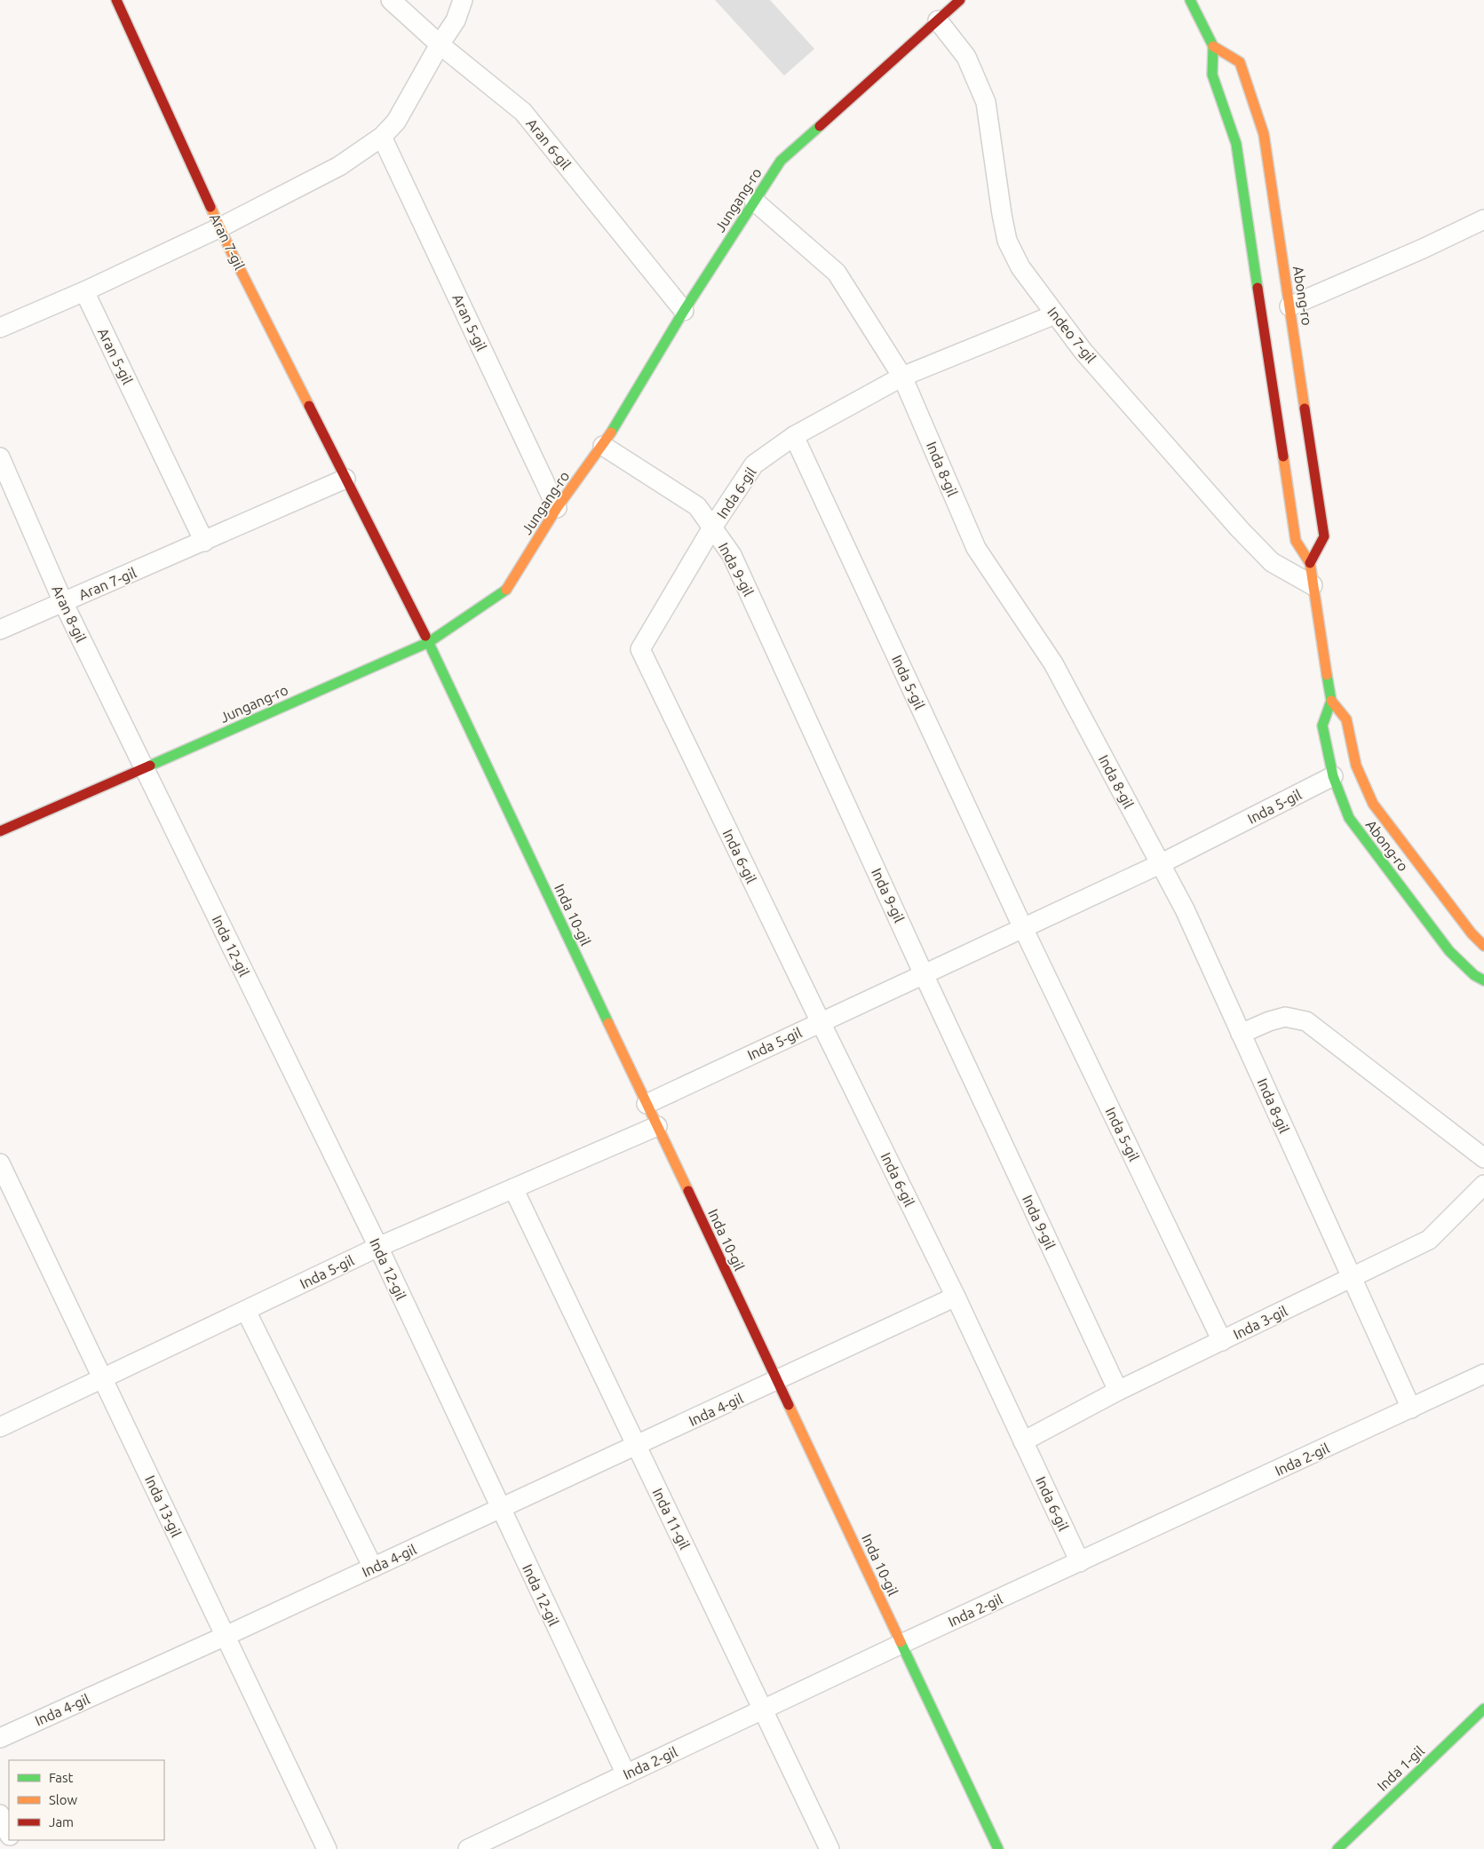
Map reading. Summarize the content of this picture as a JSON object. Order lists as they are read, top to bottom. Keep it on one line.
{"streets":{"main road":["Jungang-ro","Aran 7-gil","Abong-ro","Inda 10-gil","Inda 1-gil"],"street":["Aran 6-gil","Aran 5-gil","Indeo 7-gil","Inda 8-gil","Inda 6-gil","Inda 9-gil","Aran 8-gil","Inda 5-gil","Inda 12-gil","Inda 3-gil","Inda 4-gil","Inda 2-gil","Inda 13-gil","Inda 11-gil"]},"crossings":[["Aran 6-gil","Jungang-ro"],["Jungang-ro","Aran 7-gil"],["Jungang-ro","Aran 5-gil"],["Jungang-ro","Indeo 7-gil"],["Jungang-ro","Inda 8-gil"],["Jungang-ro","Inda 9-gil"],["Jungang-ro","Aran 8-gil"],["Jungang-ro","Inda 10-gil"],["Jungang-ro","Inda 12-gil"],["Aran 7-gil","Aran 5-gil"],["Aran 7-gil","Aran 8-gil"],["Aran 7-gil","Inda 10-gil"],["Abong-ro","Indeo 7-gil"],["Abong-ro","Inda 5-gil"],["Indeo 7-gil","Inda 6-gil"],["Inda 8-gil","Inda 6-gil"],["Inda 8-gil","Inda 5-gil"],["Inda 8-gil","Inda 3-gil"],["Inda 8-gil","Inda 2-gil"],["Inda 6-gil","Inda 9-gil"],["Inda 6-gil","Inda 5-gil"],["Inda 6-gil","Inda 3-gil"],["Inda 6-gil","Inda 4-gil"],["Inda 6-gil","Inda 2-gil"],["Inda 9-gil","Inda 5-gil"],["Inda 9-gil","Inda 3-gil"],["Aran 8-gil","Inda 12-gil"],["Inda 5-gil","Inda 10-gil"],["Inda 5-gil","Inda 12-gil"],["Inda 5-gil","Inda 3-gil"],["Inda 5-gil","Inda 13-gil"],["Inda 5-gil","Inda 11-gil"],["Inda 10-gil","Inda 4-gil"],["Inda 10-gil","Inda 2-gil"],["Inda 12-gil","Inda 4-gil"],["Inda 12-gil","Inda 2-gil"],["Inda 4-gil","Inda 13-gil"],["Inda 4-gil","Inda 11-gil"],["Inda 2-gil","Inda 11-gil"]],"legend":["Fast","Slow","Jam"]}
